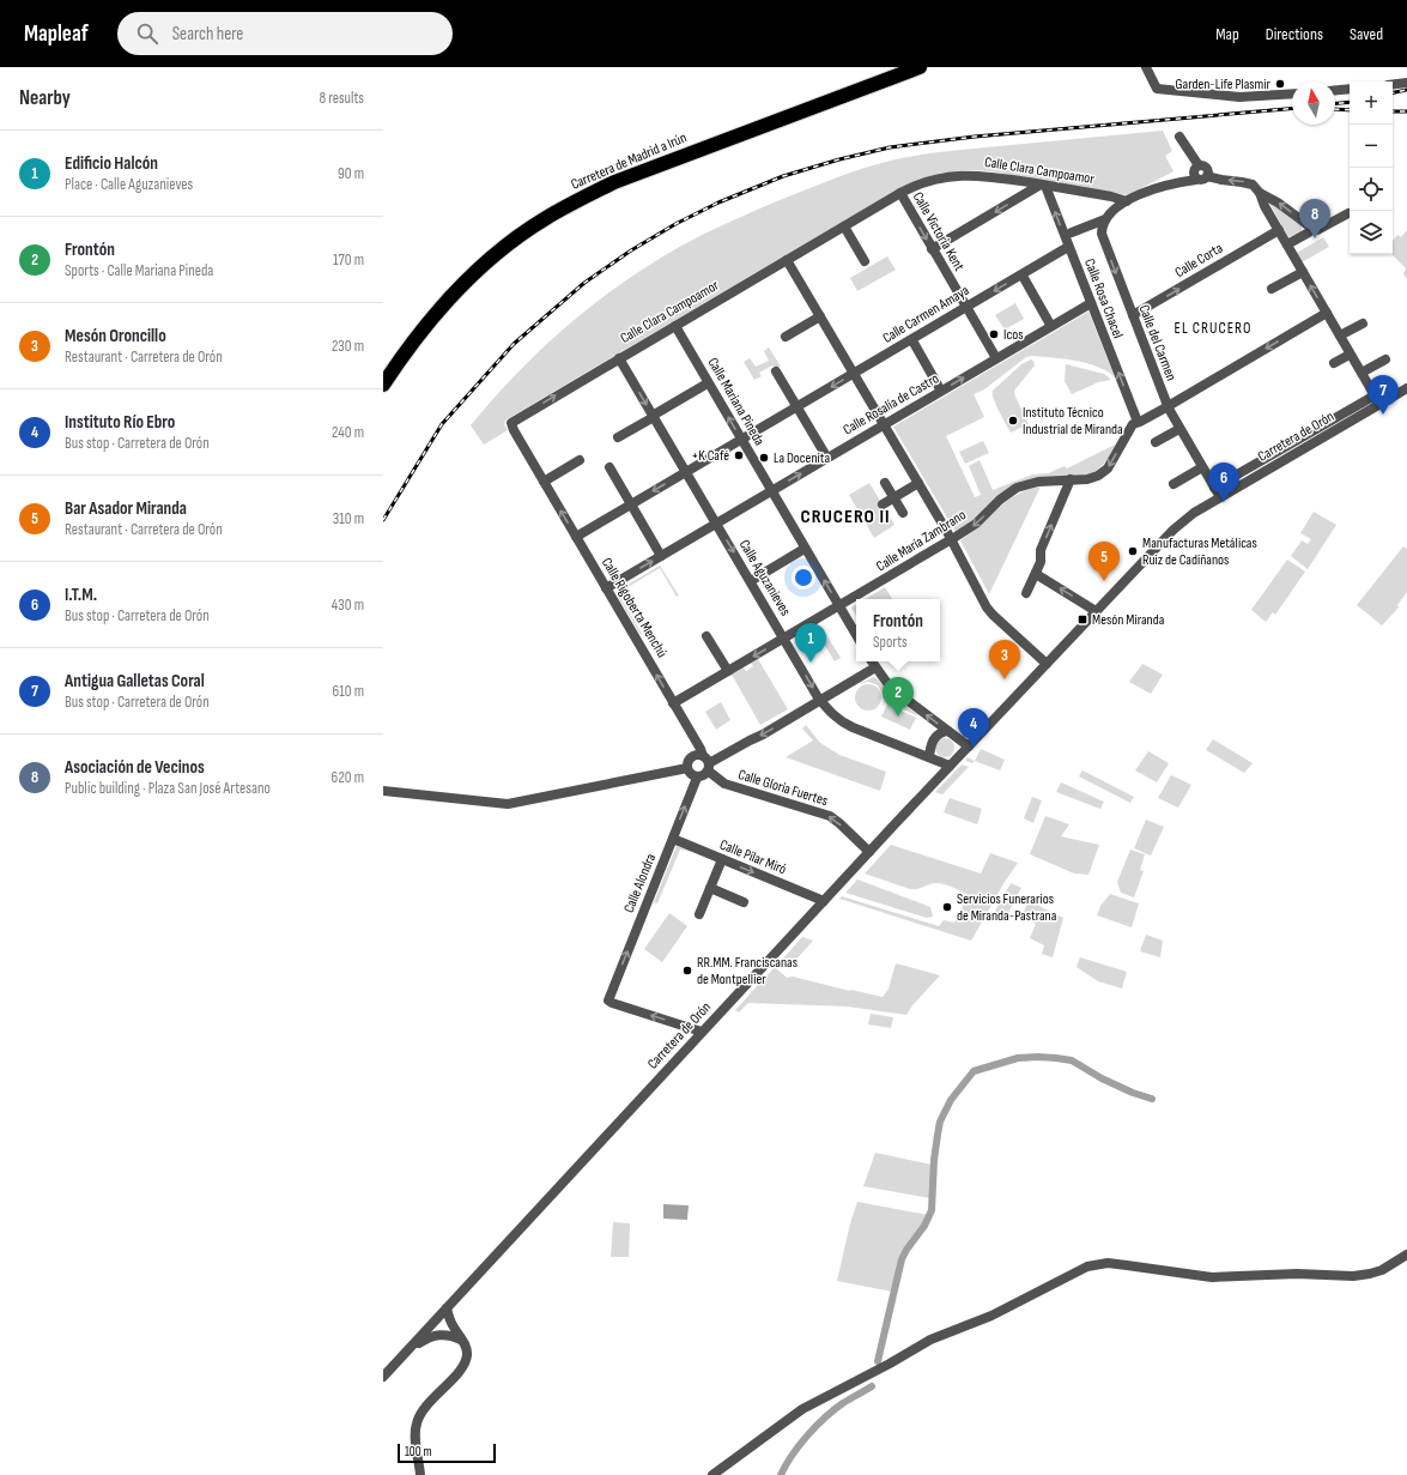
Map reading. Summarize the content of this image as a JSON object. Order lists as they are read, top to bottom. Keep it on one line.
{"streets":{"highway":["Carretera de Madrid a Irún"],"street":["Calle Clara Campoamor","Calle Victoria Kent","Calle Corta","Calle Rosa Chacel","Calle Carmen Amaya","Calle del Carmen","Calle Mariana Pineda","Calle Rosalía de Castro","Carretera de Orón","Calle María Zambrano","Calle Aguzanieves","Calle Rigoberta Menchú","Calle Gloria Fuertes","Calle Pilar Miró","Calle Alondra"]},"crossings":[["Calle Clara Campoamor","Calle Victoria Kent"],["Calle Clara Campoamor","Calle Rosa Chacel"],["Calle Clara Campoamor","Calle Mariana Pineda"],["Calle Clara Campoamor","Calle Aguzanieves"],["Calle Clara Campoamor","Calle Rigoberta Menchú"],["Calle Victoria Kent","Calle Carmen Amaya"],["Calle Victoria Kent","Calle Rosalía de Castro"],["Calle Corta","Calle del Carmen"],["Calle Rosa Chacel","Calle Carmen Amaya"],["Calle Rosa Chacel","Calle Rosalía de Castro"],["Calle Rosa Chacel","Calle María Zambrano"],["Calle Carmen Amaya","Calle Mariana Pineda"],["Calle Carmen Amaya","Calle Aguzanieves"],["Calle Carmen Amaya","Calle Rigoberta Menchú"],["Calle del Carmen","Carretera de Orón"],["Calle Mariana Pineda","Calle Rosalía de Castro"],["Calle Mariana Pineda","Calle María Zambrano"],["Calle Rosalía de Castro","Calle Aguzanieves"],["Calle Rosalía de Castro","Calle Rigoberta Menchú"],["Carretera de Orón","Calle Aguzanieves"],["Carretera de Orón","Calle Gloria Fuertes"],["Carretera de Orón","Calle Pilar Miró"],["Carretera de Orón","Calle Alondra"],["Calle María Zambrano","Calle Aguzanieves"],["Calle María Zambrano","Calle Rigoberta Menchú"],["Calle Rigoberta Menchú","Calle Gloria Fuertes"],["Calle Rigoberta Menchú","Calle Alondra"],["Calle Gloria Fuertes","Calle Alondra"],["Calle Pilar Miró","Calle Alondra"]],"one_way":["Calle Rosa Chacel","Calle Mariana Pineda","Calle Rosalía de Castro","Calle María Zambrano","Calle Aguzanieves","Calle Gloria Fuertes"],"districts":["EL CRUCERO","CRUCERO II"],"places":{"other":["Garden-Life Plasmir","Icos","Instituto Técnico Industrial de Miranda","+K Café","La Docenita","Manufacturas Metálicas Ruiz de Cadiñanos","Servicios Funerarios de Miranda-Pastrana","RR.MM. Franciscanas de Montpellier"],"transit":["Mesón Miranda"]},"scale_bar":"100 m","north":"top","page":{"header":"Mapleaf","search":"Search here","nav":["Map","Directions","Saved"],"heading":["Nearby","8 results"],"map_buttons":["+","−"],"list":[{"mark":"1","name":"Edificio Halcón","note":"Place · Calle Aguzanieves","value":"90 m"},{"mark":"2","name":"Frontón","note":"Sports · Calle Mariana Pineda","value":"170 m"},{"mark":"3","name":"Mesón Oroncillo","note":"Restaurant · Carretera de Orón","value":"230 m"},{"mark":"4","name":"Instituto Río Ebro","note":"Bus stop · Carretera de Orón","value":"240 m"},{"mark":"5","name":"Bar Asador Miranda","note":"Restaurant · Carretera de Orón","value":"310 m"},{"mark":"6","name":"I.T.M.","note":"Bus stop · Carretera de Orón","value":"430 m"},{"mark":"7","name":"Antigua Galletas Coral","note":"Bus stop · Carretera de Orón","value":"610 m"},{"mark":"8","name":"Asociación de Vecinos","note":"Public building · Plaza San José Artesano","value":"620 m"}],"pins":["8","7","6","5","1","3","2","4"],"popup":["Frontón","Sports"],"scale":"100 m"}}
